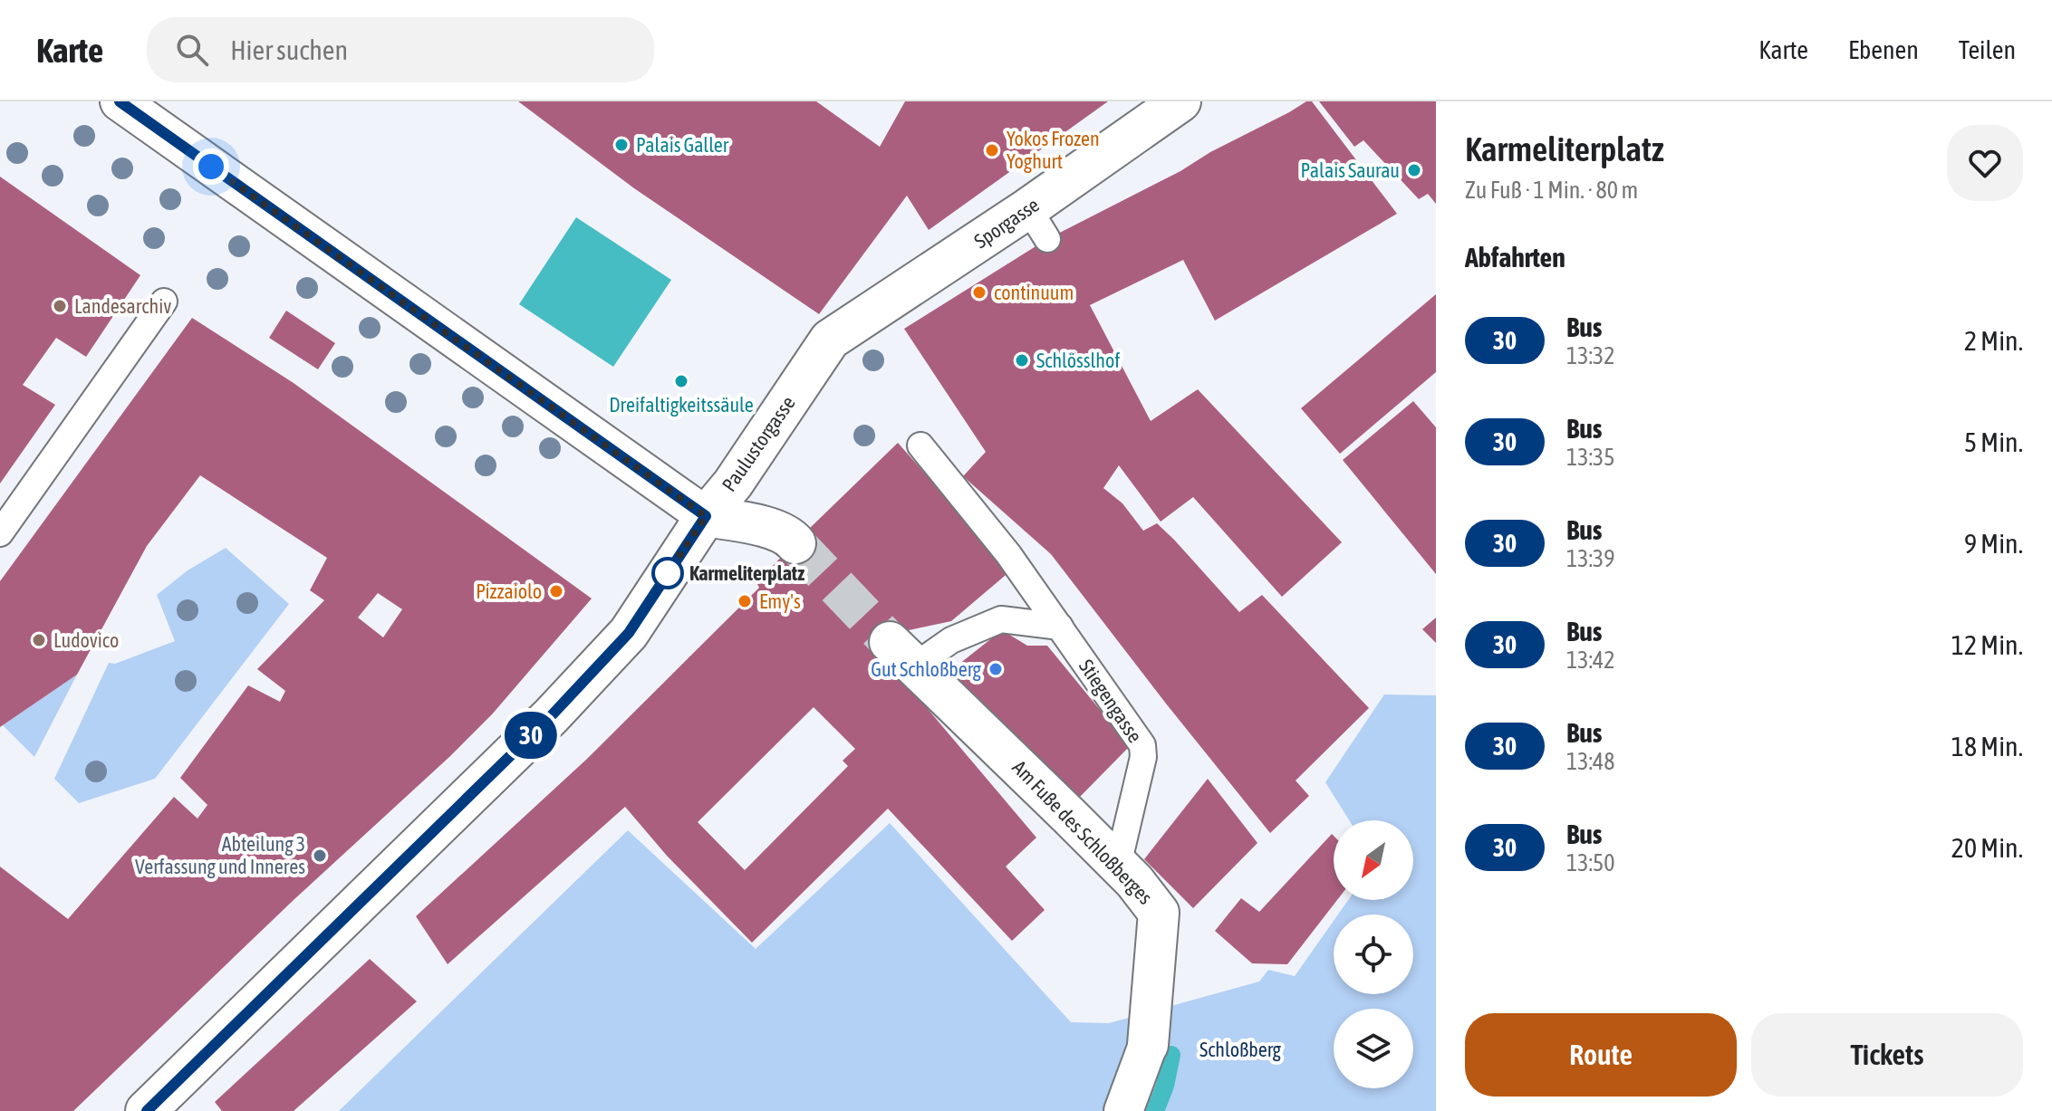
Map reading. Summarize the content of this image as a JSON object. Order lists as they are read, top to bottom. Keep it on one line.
{"streets":{"street":["Sporgasse","Paulustorgasse","Am Fuße des Schloßberges"],"lane":["Stiegengasse"]},"crossings":[["Sporgasse","Paulustorgasse"],["Stiegengasse","Am Fuße des Schloßberges"]],"parks":["Schloßberg"],"places":["Palais Galler","Yokos Frozen Yoghurt","Palais Saurau","continuum","Landesarchiv","Schlösslhof","Dreifaltigkeitssäule","Karmeliterplatz","Pizzaiolo","Emy's","Ludovico","Gut Schloßberg","Abteilung 3 Verfassung und Inneres"],"lines":["bus line 30"],"north":"bottom left","page":{"header":"Karte","search":"Hier suchen","nav":["Karte","Ebenen","Teilen"],"on_map":"30","heading":[["Karmeliterplatz","Zu Fuß · 1 Min. · 80 m"],"Abfahrten"],"list":[{"mark":"30","name":"Bus","note":"13:32","value":"2 Min."},{"mark":"30","name":"Bus","note":"13:35","value":"5 Min."},{"mark":"30","name":"Bus","note":"13:39","value":"9 Min."},{"mark":"30","name":"Bus","note":"13:42","value":"12 Min."},{"mark":"30","name":"Bus","note":"13:48","value":"18 Min."},{"mark":"30","name":"Bus","note":"13:50","value":"20 Min."}],"buttons":["Route","Tickets"]}}
